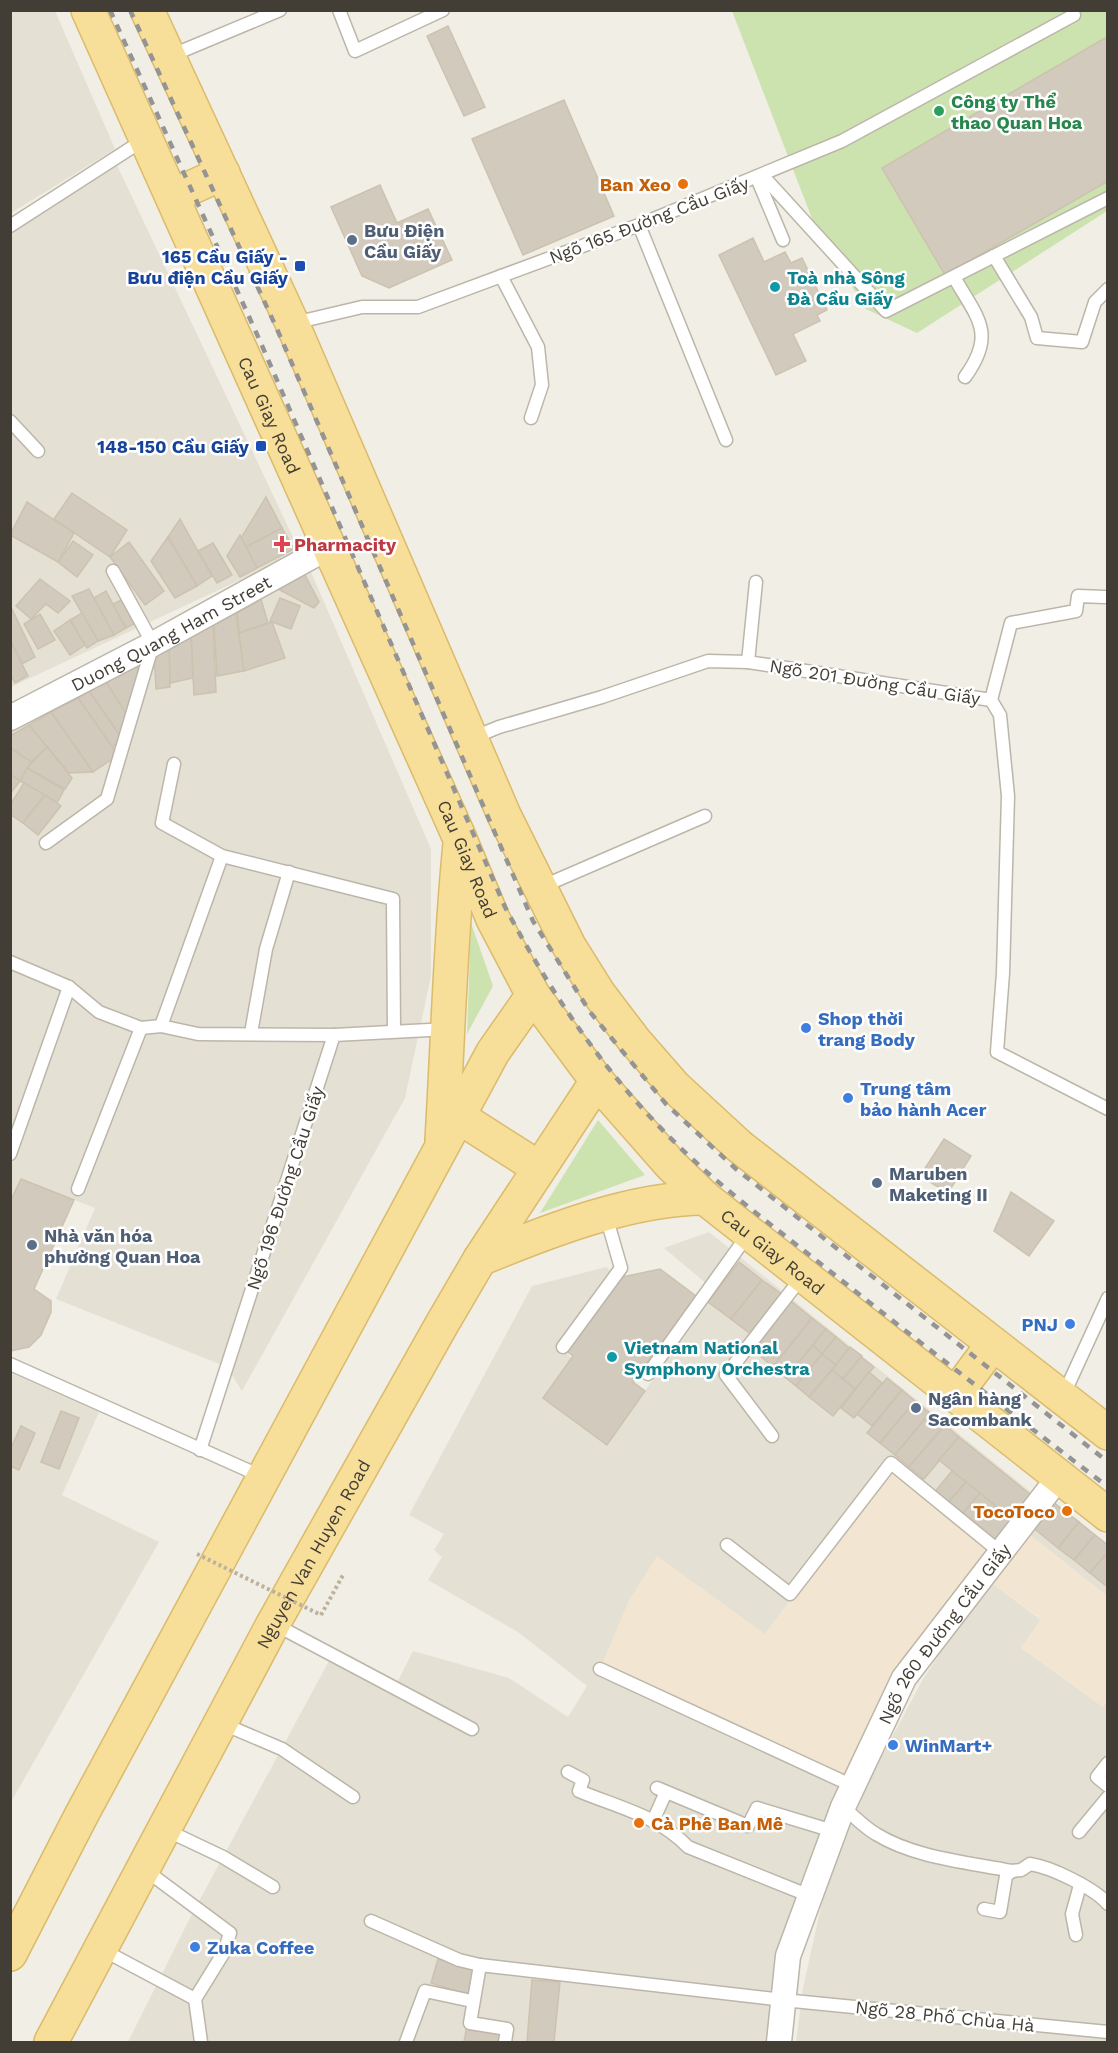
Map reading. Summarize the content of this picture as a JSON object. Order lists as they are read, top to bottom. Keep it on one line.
{"streets":{"main road":["Cau Giay Road","Nguyen Van Huyen Road"],"street":["Duong Quang Ham Street","Ngõ 260 Đường Cầu Giấy"],"lane":["Ngõ 165 Đường Cầu Giấy","Ngõ 201 Đường Cầu Giấy","Ngõ 196 Đường Cầu Giấy","Ngõ 28 Phố Chùa Hà"]},"crossings":[["Cau Giay Road","Duong Quang Ham Street"],["Cau Giay Road","Nguyen Van Huyen Road"],["Cau Giay Road","Ngõ 260 Đường Cầu Giấy"],["Ngõ 260 Đường Cầu Giấy","Ngõ 28 Phố Chùa Hà"]],"places":{"other":["Công ty Thể thao Quan Hoa","Ban Xeo","Bưu Điện Cầu Giấy","Toà nhà Sông Đà Cầu Giấy","Shop thời trang Body","Trung tâm bảo hành Acer","Maruben Maketing II","Nhà văn hóa phường Quan Hoa","PNJ","Vietnam National Symphony Orchestra","Ngân hàng Sacombank","TocoToco","WinMart+","Cà Phê Ban Mê","Zuka Coffee"],"transit":["165 Cầu Giấy - Bưu điện Cầu Giấy","148-150 Cầu Giấy"],"health":["Pharmacity"]}}
